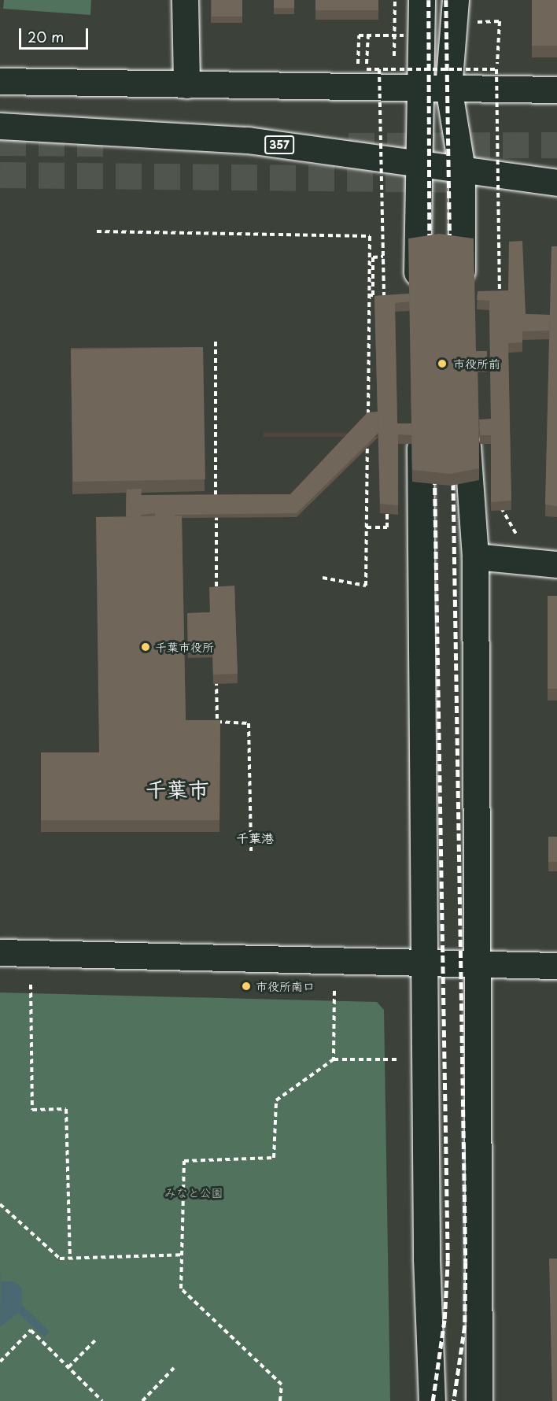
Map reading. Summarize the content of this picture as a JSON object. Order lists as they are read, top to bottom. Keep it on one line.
{"streets":{"main road":["357"]},"districts":["千葉市","千葉港"],"parks":["みなと公園"],"places":["市役所前","千葉市役所","市役所南口"],"scale_bar":"20 m"}
